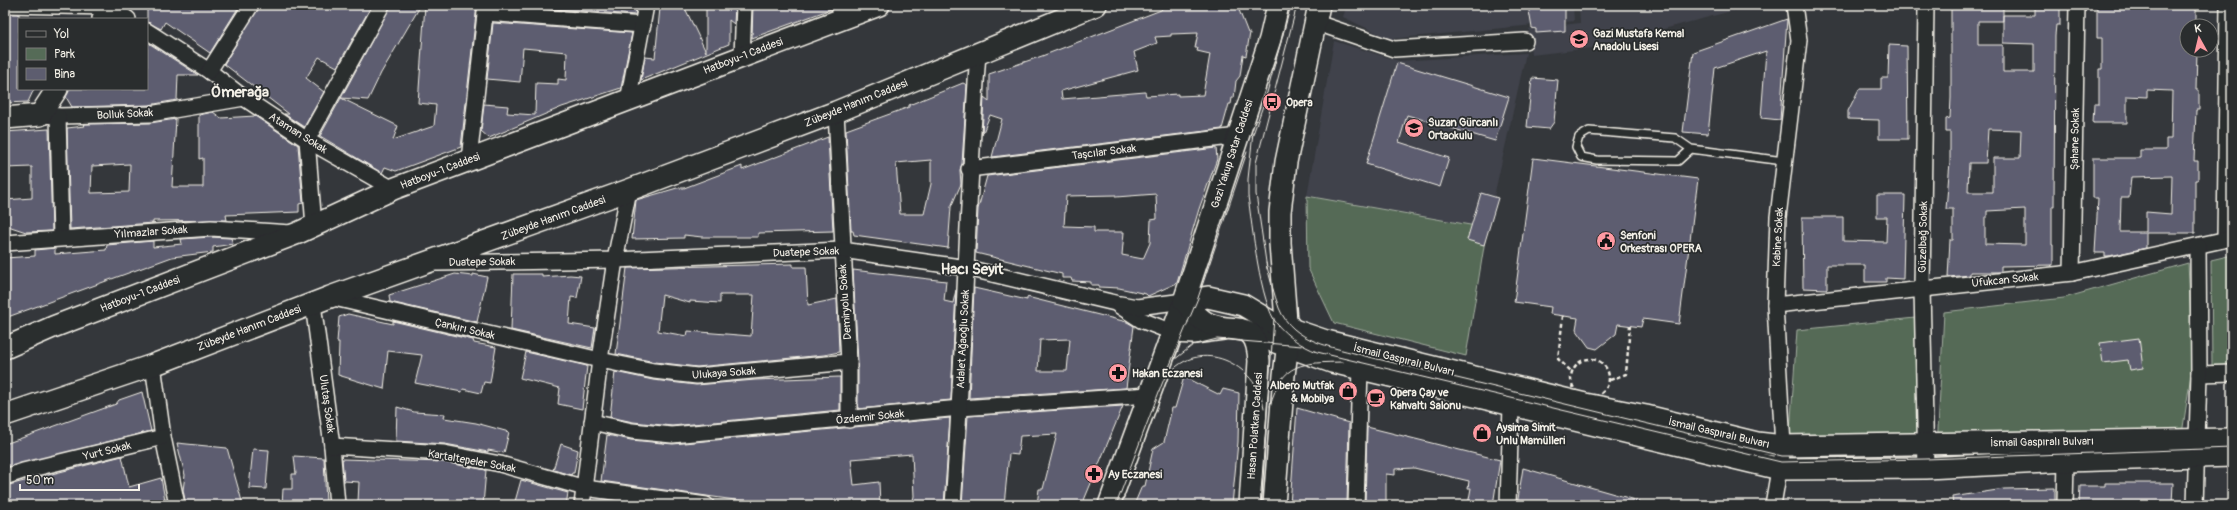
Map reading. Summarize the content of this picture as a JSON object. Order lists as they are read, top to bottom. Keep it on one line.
{"streets":{"main road":["Hatboyu-1 Caddesi","Zübeyde Hanım Caddesi","Bolluk Sokak","Gazi Yakup Satar Caddesi","İsmail Gaspıralı Bulvarı","Hasan Polatkan Caddesi"],"street":["Ataman Sokak","Şahane Sokak","Taşcılar Sokak","Yılmazlar Sokak","Kabine Sokak","Güzelbağ Sokak","Duatepe Sokak","Ufukcan Sokak","Demiryolu Sokak","Çankırı Sokak","Adalet Ağaoğlu Sokak","Ulukaya Sokak","Ulutaş Sokak","Özdemir Sokak","Yurt Sokak","Kartaltepeler Sokak"]},"crossings":[["Hatboyu-1 Caddesi","Ataman Sokak"],["Hatboyu-1 Caddesi","Yılmazlar Sokak"],["Zübeyde Hanım Caddesi","Duatepe Sokak"],["Zübeyde Hanım Caddesi","Demiryolu Sokak"],["Zübeyde Hanım Caddesi","Çankırı Sokak"],["Zübeyde Hanım Caddesi","Adalet Ağaoğlu Sokak"],["Zübeyde Hanım Caddesi","Ulutaş Sokak"],["Bolluk Sokak","Ataman Sokak"],["Şahane Sokak","Ufukcan Sokak"],["Taşcılar Sokak","Gazi Yakup Satar Caddesi"],["Taşcılar Sokak","Adalet Ağaoğlu Sokak"],["Gazi Yakup Satar Caddesi","Duatepe Sokak"],["Kabine Sokak","Ufukcan Sokak"],["Kabine Sokak","İsmail Gaspıralı Bulvarı"],["Güzelbağ Sokak","Ufukcan Sokak"],["Güzelbağ Sokak","İsmail Gaspıralı Bulvarı"],["Duatepe Sokak","Demiryolu Sokak"],["Duatepe Sokak","Adalet Ağaoğlu Sokak"],["Demiryolu Sokak","Ulukaya Sokak"],["Demiryolu Sokak","Özdemir Sokak"],["Çankırı Sokak","Ulukaya Sokak"],["Çankırı Sokak","Ulutaş Sokak"],["Adalet Ağaoğlu Sokak","Özdemir Sokak"],["Ulutaş Sokak","Kartaltepeler Sokak"]],"districts":["Ömerağa","Hacı Seyit"],"places":{"school or university":["Gazi Mustafa Kemal Anadolu Lisesi","Suzan Gürcanlı Ortaokulu"],"bus stop":["Opera"],"public building":["Senfoni Orkestrası OPERA"],"pharmacy":["Hakan Eczanesi","Ay Eczanesi"],"shop":["Albero Mutfak & Mobilya","Aysima Simit Unlu Mamülleri"],"cafe":["Opera Çay ve Kahvaltı Salonu"]},"legend":["Yol","Park","Bina"],"scale_bar":"50 m","north":"top"}
